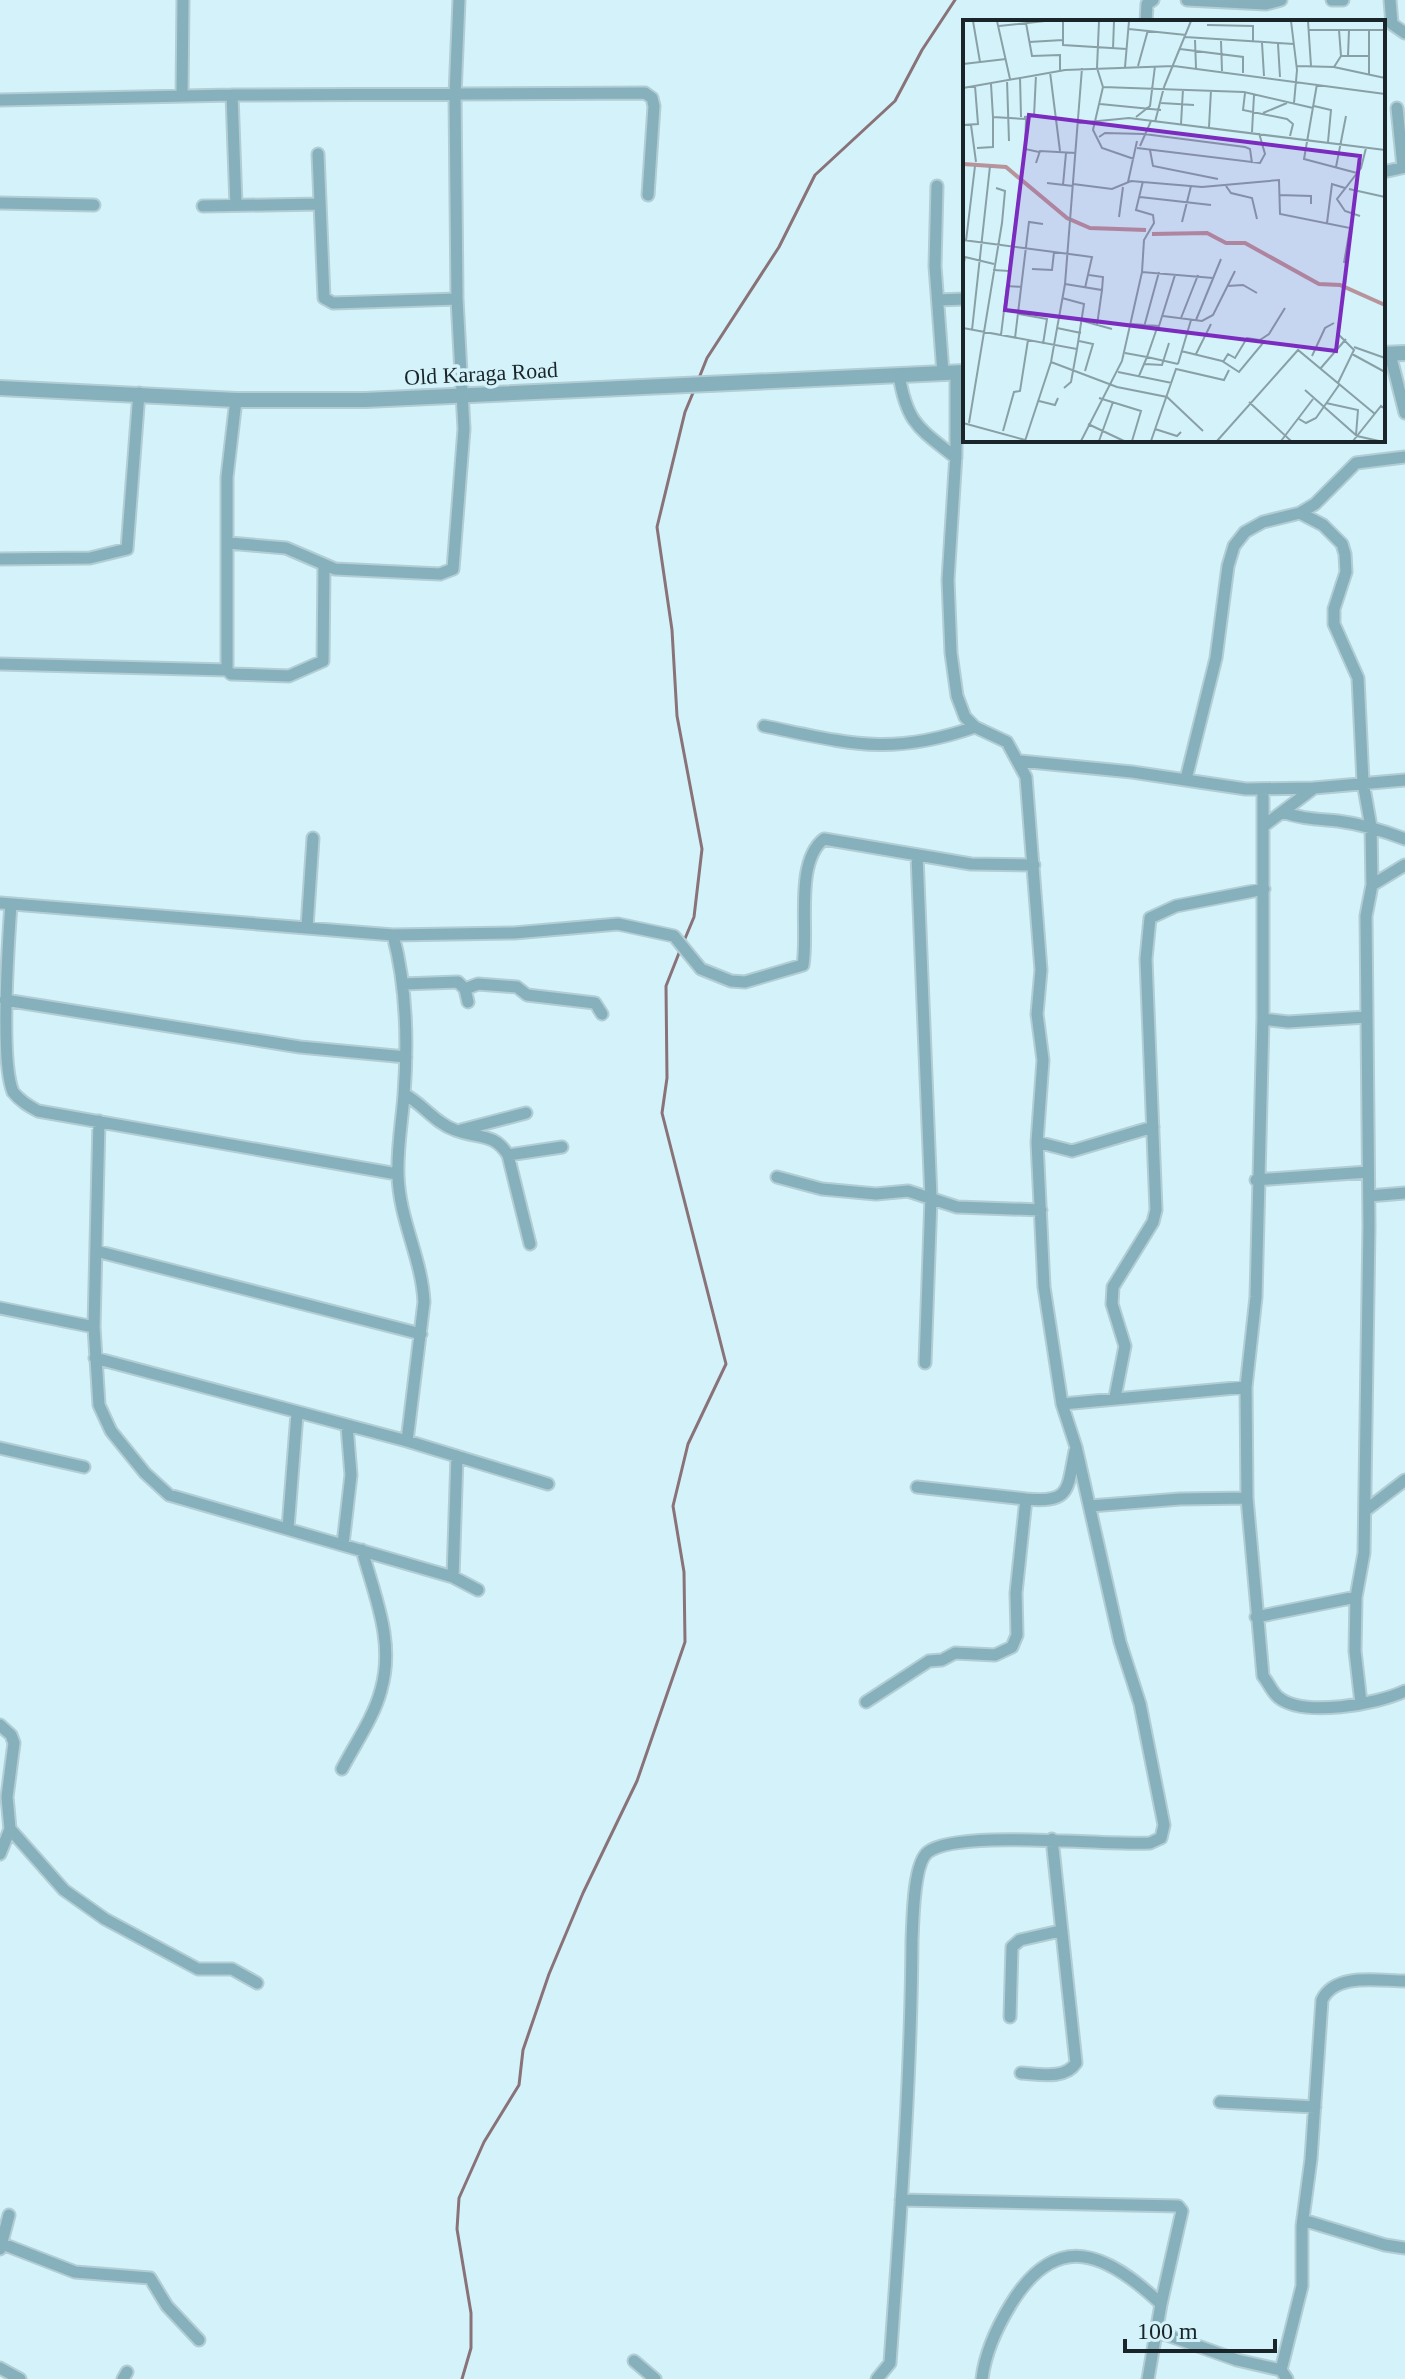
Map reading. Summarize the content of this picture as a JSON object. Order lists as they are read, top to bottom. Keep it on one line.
{"streets":{"street":["Old Karaga Road"]},"scale_bar":"100 m"}
